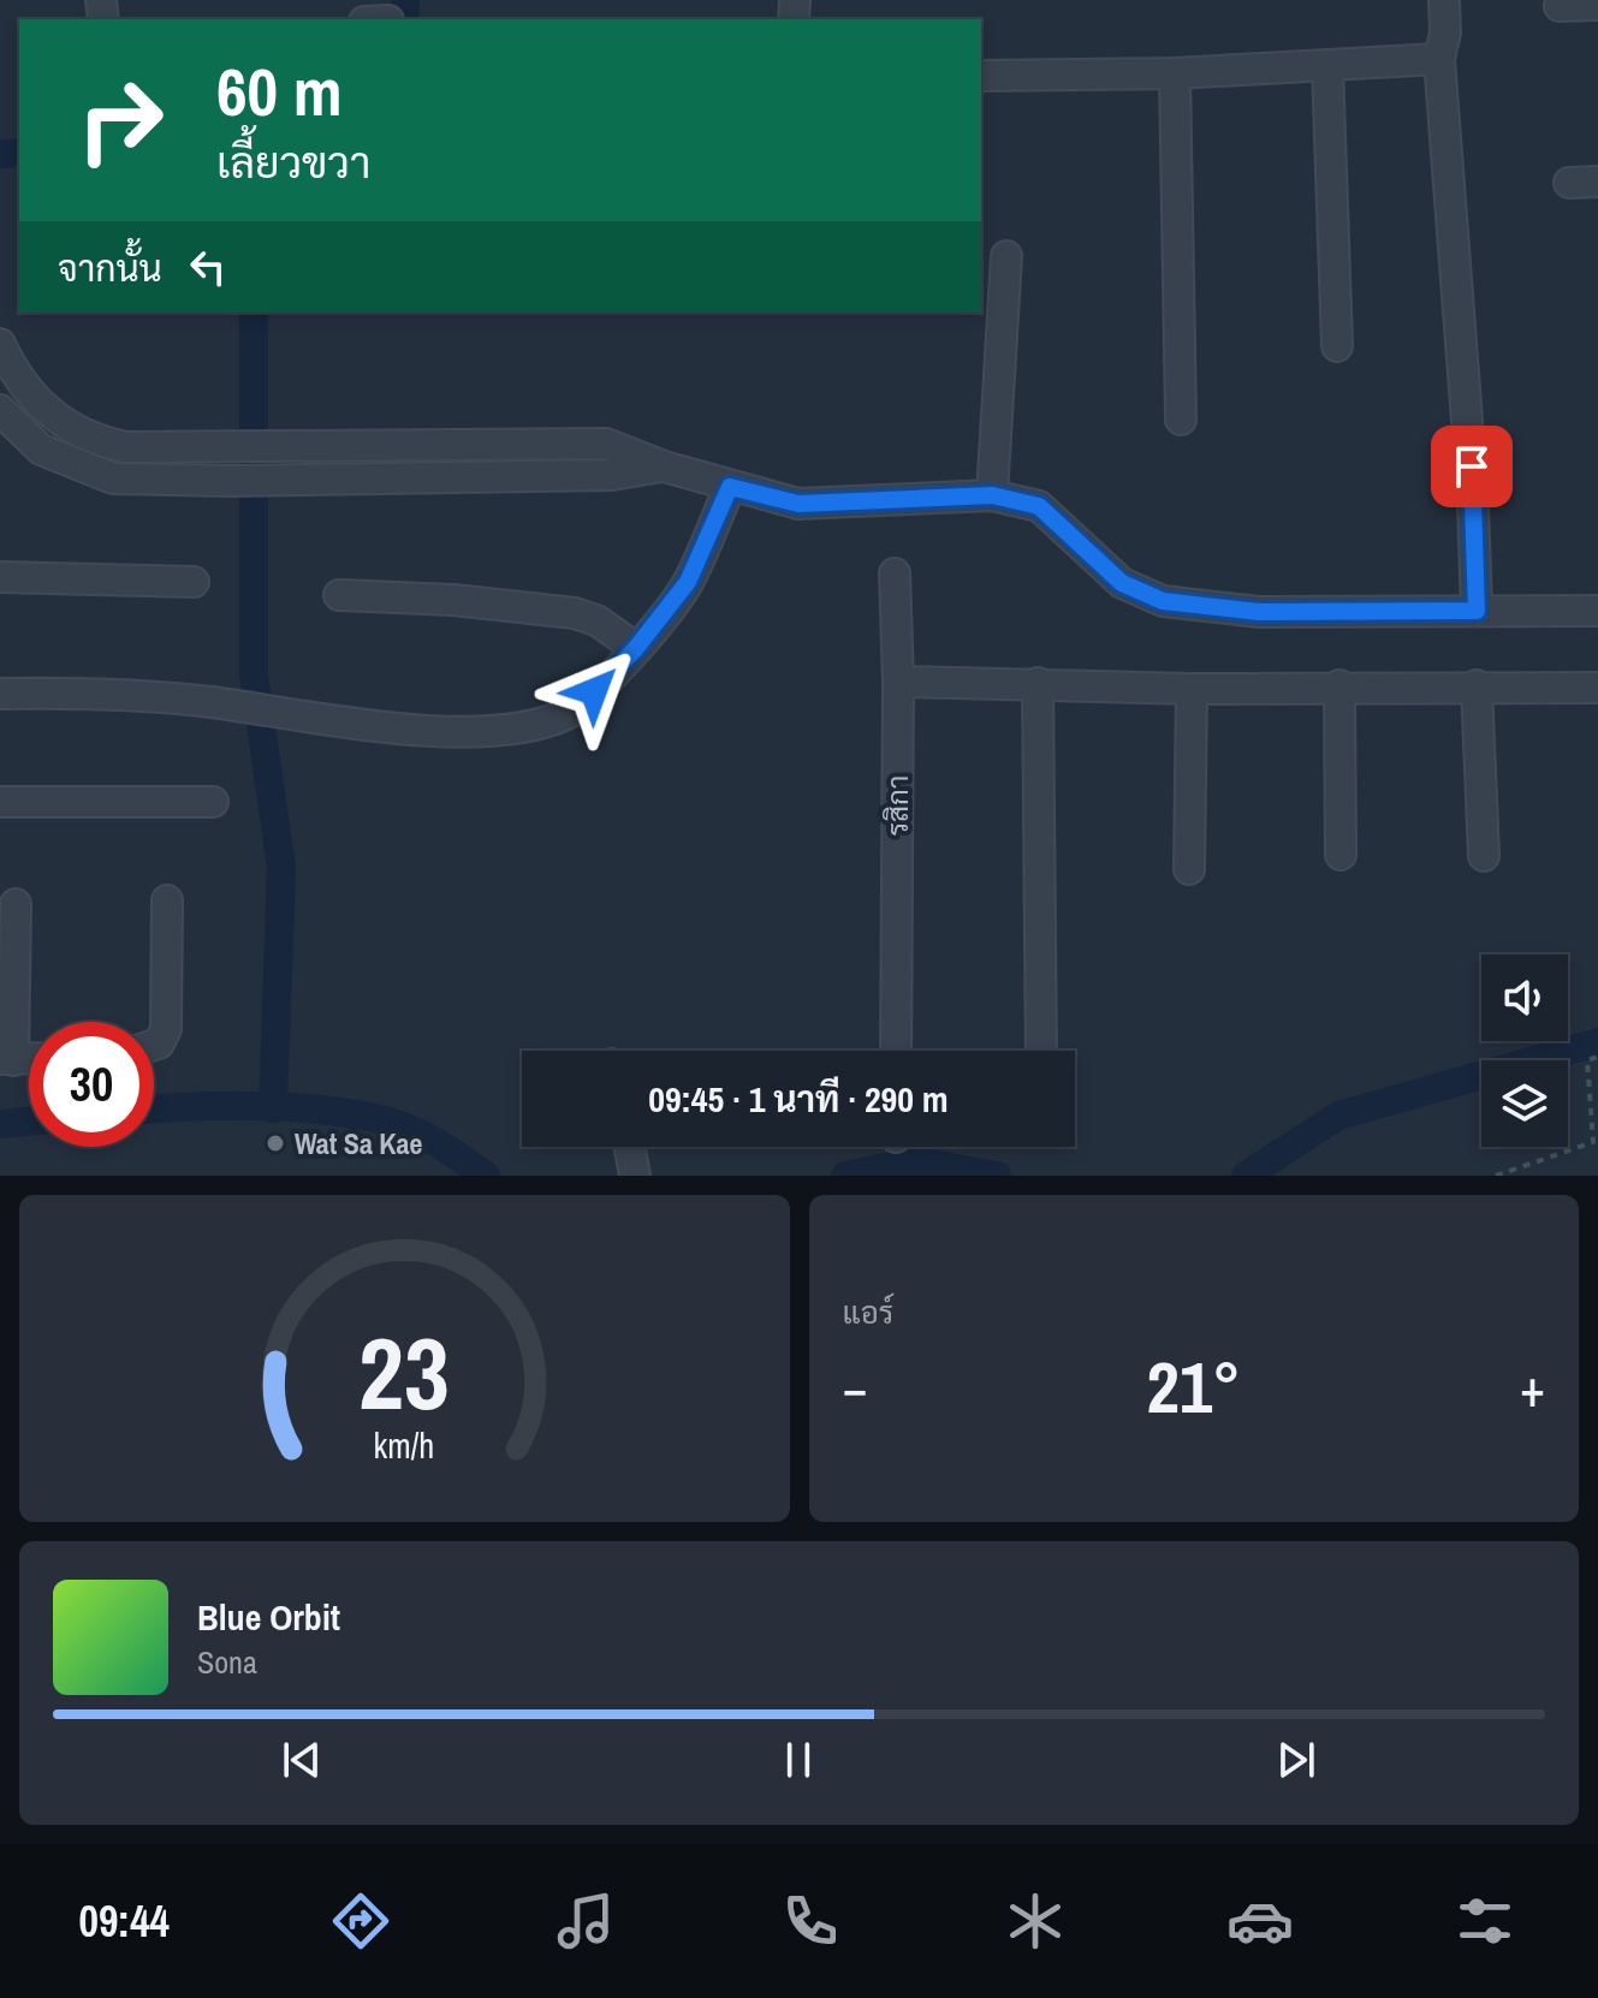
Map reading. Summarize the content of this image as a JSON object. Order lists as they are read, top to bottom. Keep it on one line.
{"streets":{"street":["รสิกา"]},"places":["Wat Sa Kae"],"page":{"turn":["60 m","เลี้ยวขวา"],"then":"จากนั้น","limit":"30","trip":"09:45 · 1 นาที · 290 m","tile":"แอร์","heat":["−","21°","+"],"song":["Blue Orbit","Sona"],"tabs":"09:44","gauge":["23","km/h"]}}
